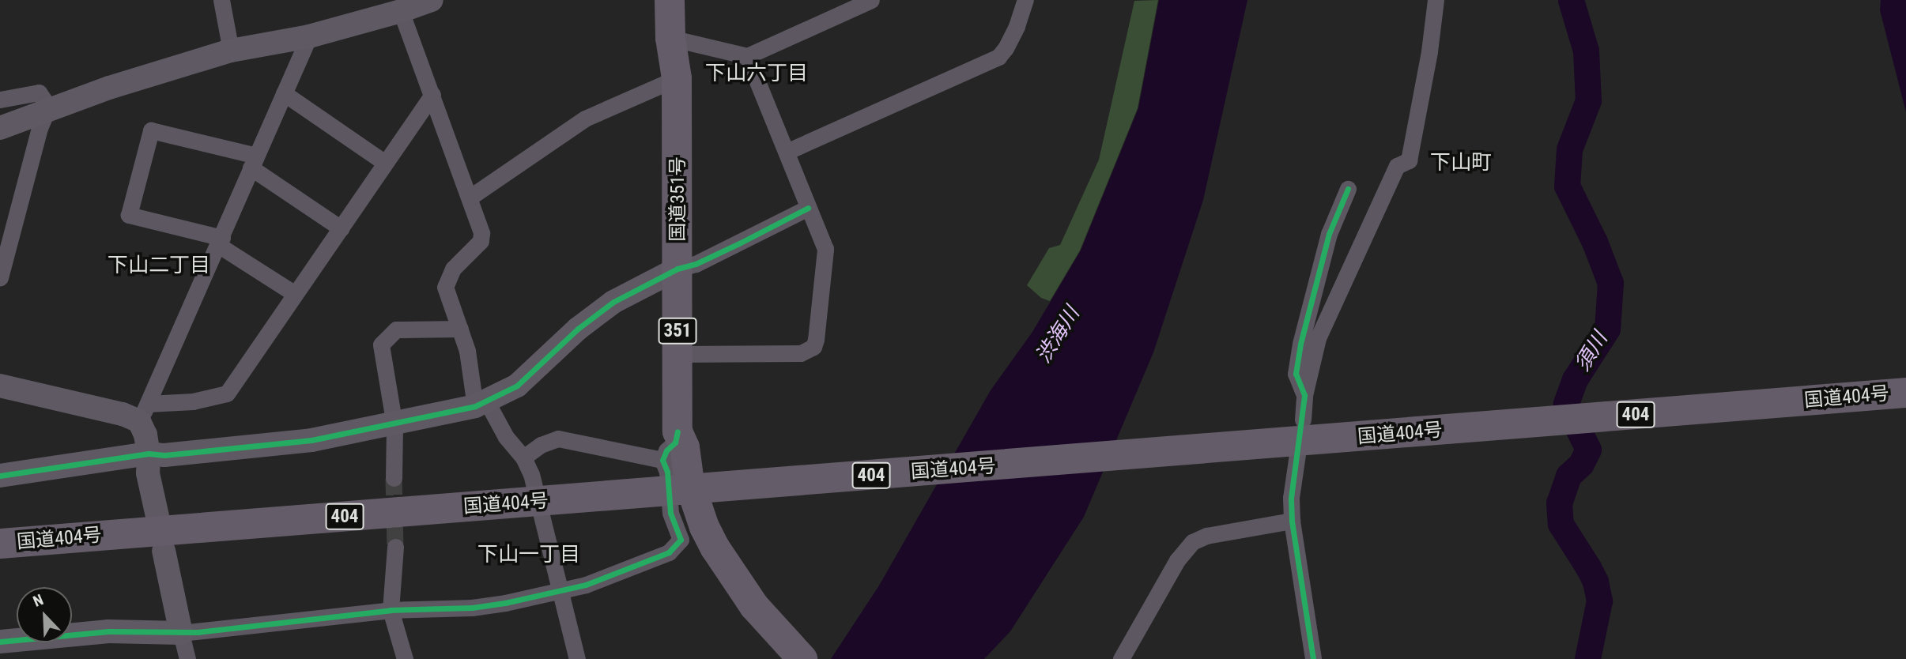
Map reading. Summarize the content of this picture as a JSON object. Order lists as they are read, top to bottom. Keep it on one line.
{"streets":{"highway":["国道351号","351","国道404号","404"]},"districts":["下山六丁目","下山町","下山二丁目","下山一丁目"],"water":["渋海川","須川"],"north":"top left"}
